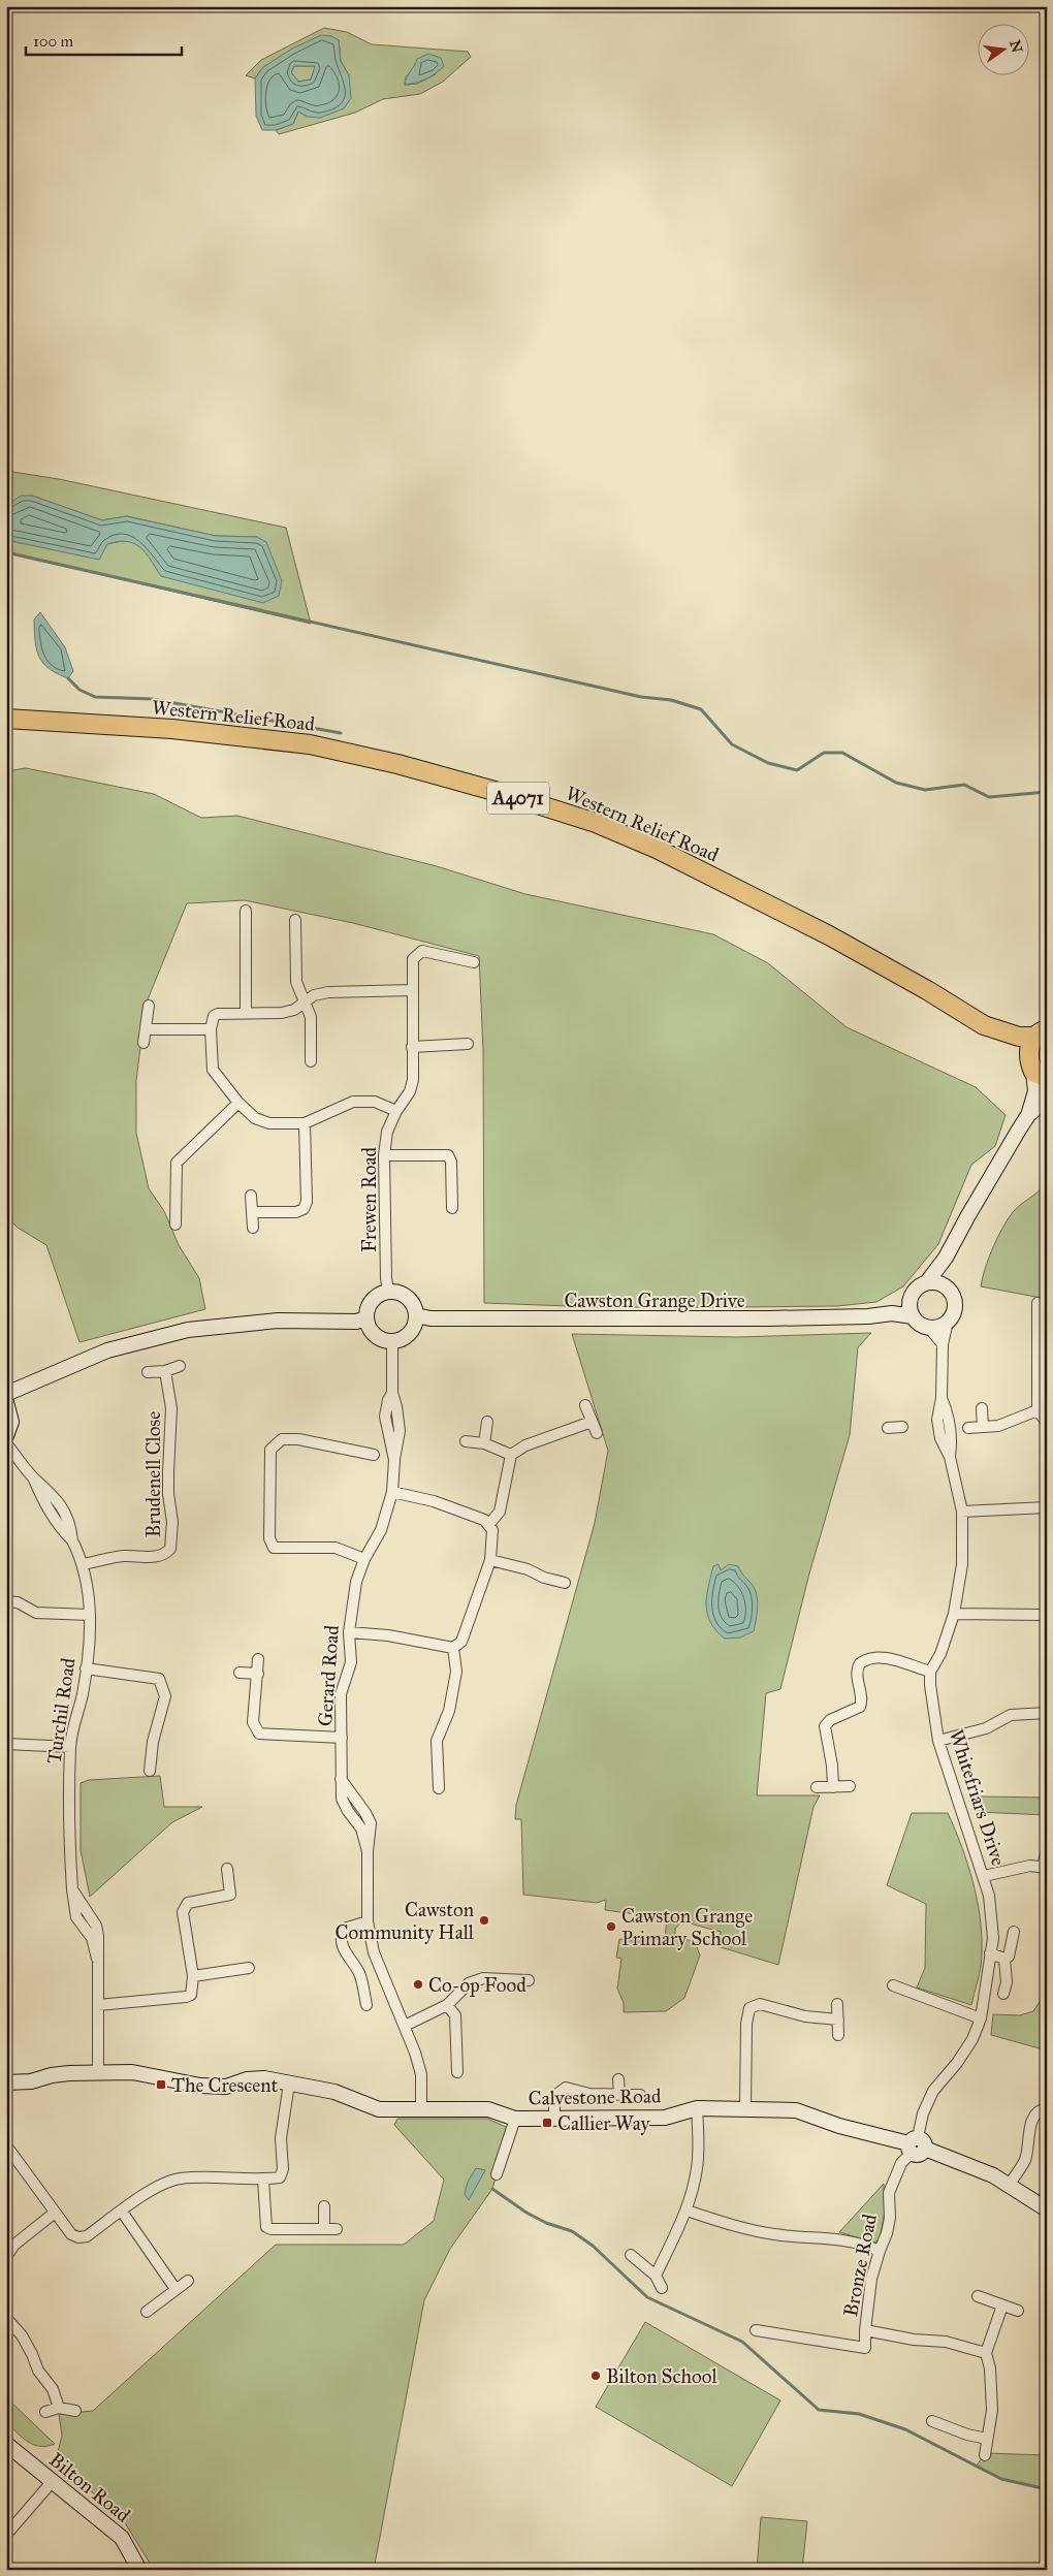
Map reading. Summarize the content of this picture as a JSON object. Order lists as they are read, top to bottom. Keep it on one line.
{"streets":{"highway":["Western Relief Road","A4071"],"street":["Frewen Road","Cawston Grange Drive","Brudenell Close","Gerard Road","Turchil Road","Whitefriars Drive","Calvestone Road","Bronze Road","Bilton Road"]},"crossings":[["Western Relief Road","A4071"],["Frewen Road","Cawston Grange Drive"],["Frewen Road","Gerard Road"],["Cawston Grange Drive","Gerard Road"],["Brudenell Close","Turchil Road"],["Gerard Road","Calvestone Road"],["Turchil Road","Calvestone Road"],["Whitefriars Drive","Calvestone Road"],["Whitefriars Drive","Bronze Road"],["Calvestone Road","Bronze Road"]],"places":{"other":["Cawston Community Hall","Cawston Grange Primary School","Co-op Food","Bilton School"],"transit":["The Crescent","Callier Way"]},"scale_bar":"100 m","north":"right"}
